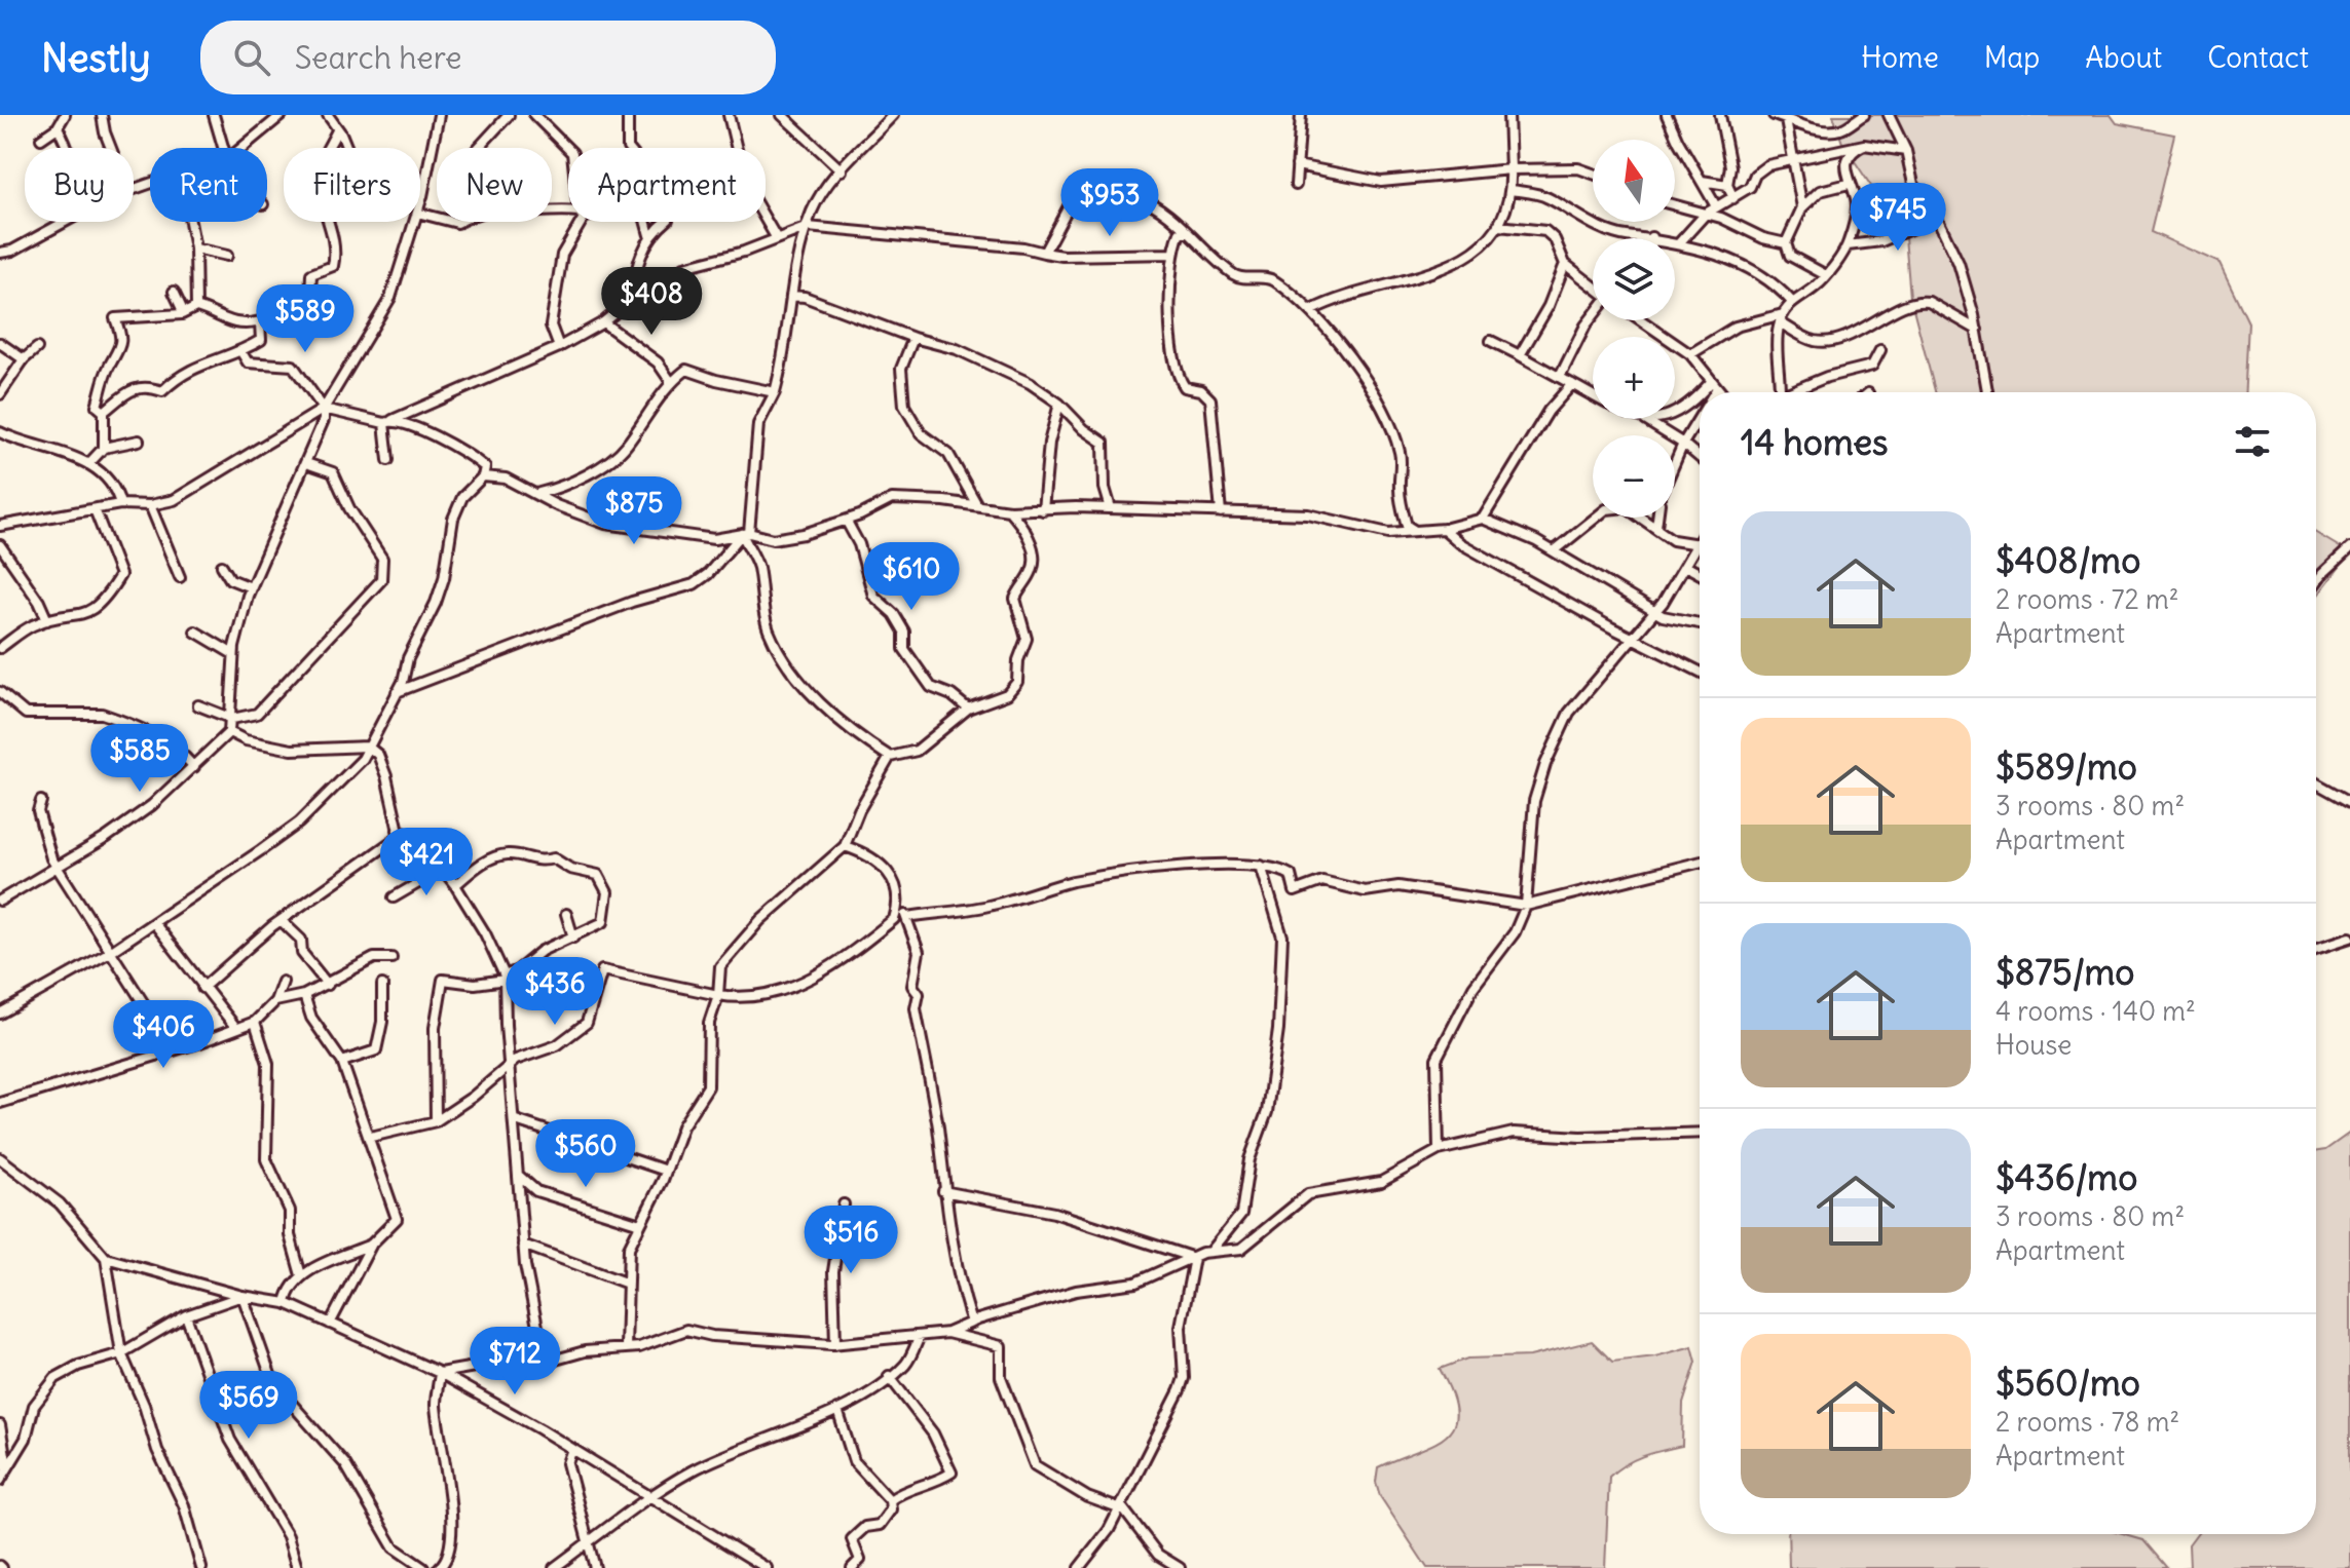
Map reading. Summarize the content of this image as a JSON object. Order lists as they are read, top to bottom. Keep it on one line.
{"north":"top","page":{"header":"Nestly","search":"Search here","nav":["Home","Map","About","Contact"],"map_buttons":["+","−"],"chip":["Buy","Rent","Filters","New","Apartment"],"price":["$953","$745","$408","$589","$875","$610","$585","$421","$436","$406","$560","$516","$712","$569"],"heading":"14 homes","list":[{"name":"$408/mo","note":"2 rooms · 72 m² · Apartment"},{"name":"$589/mo","note":"3 rooms · 80 m² · Apartment"},{"name":"$875/mo","note":"4 rooms · 140 m² · House"},{"name":"$436/mo","note":"3 rooms · 80 m² · Apartment"},{"name":"$560/mo","note":"2 rooms · 78 m² · Apartment"}]}}
